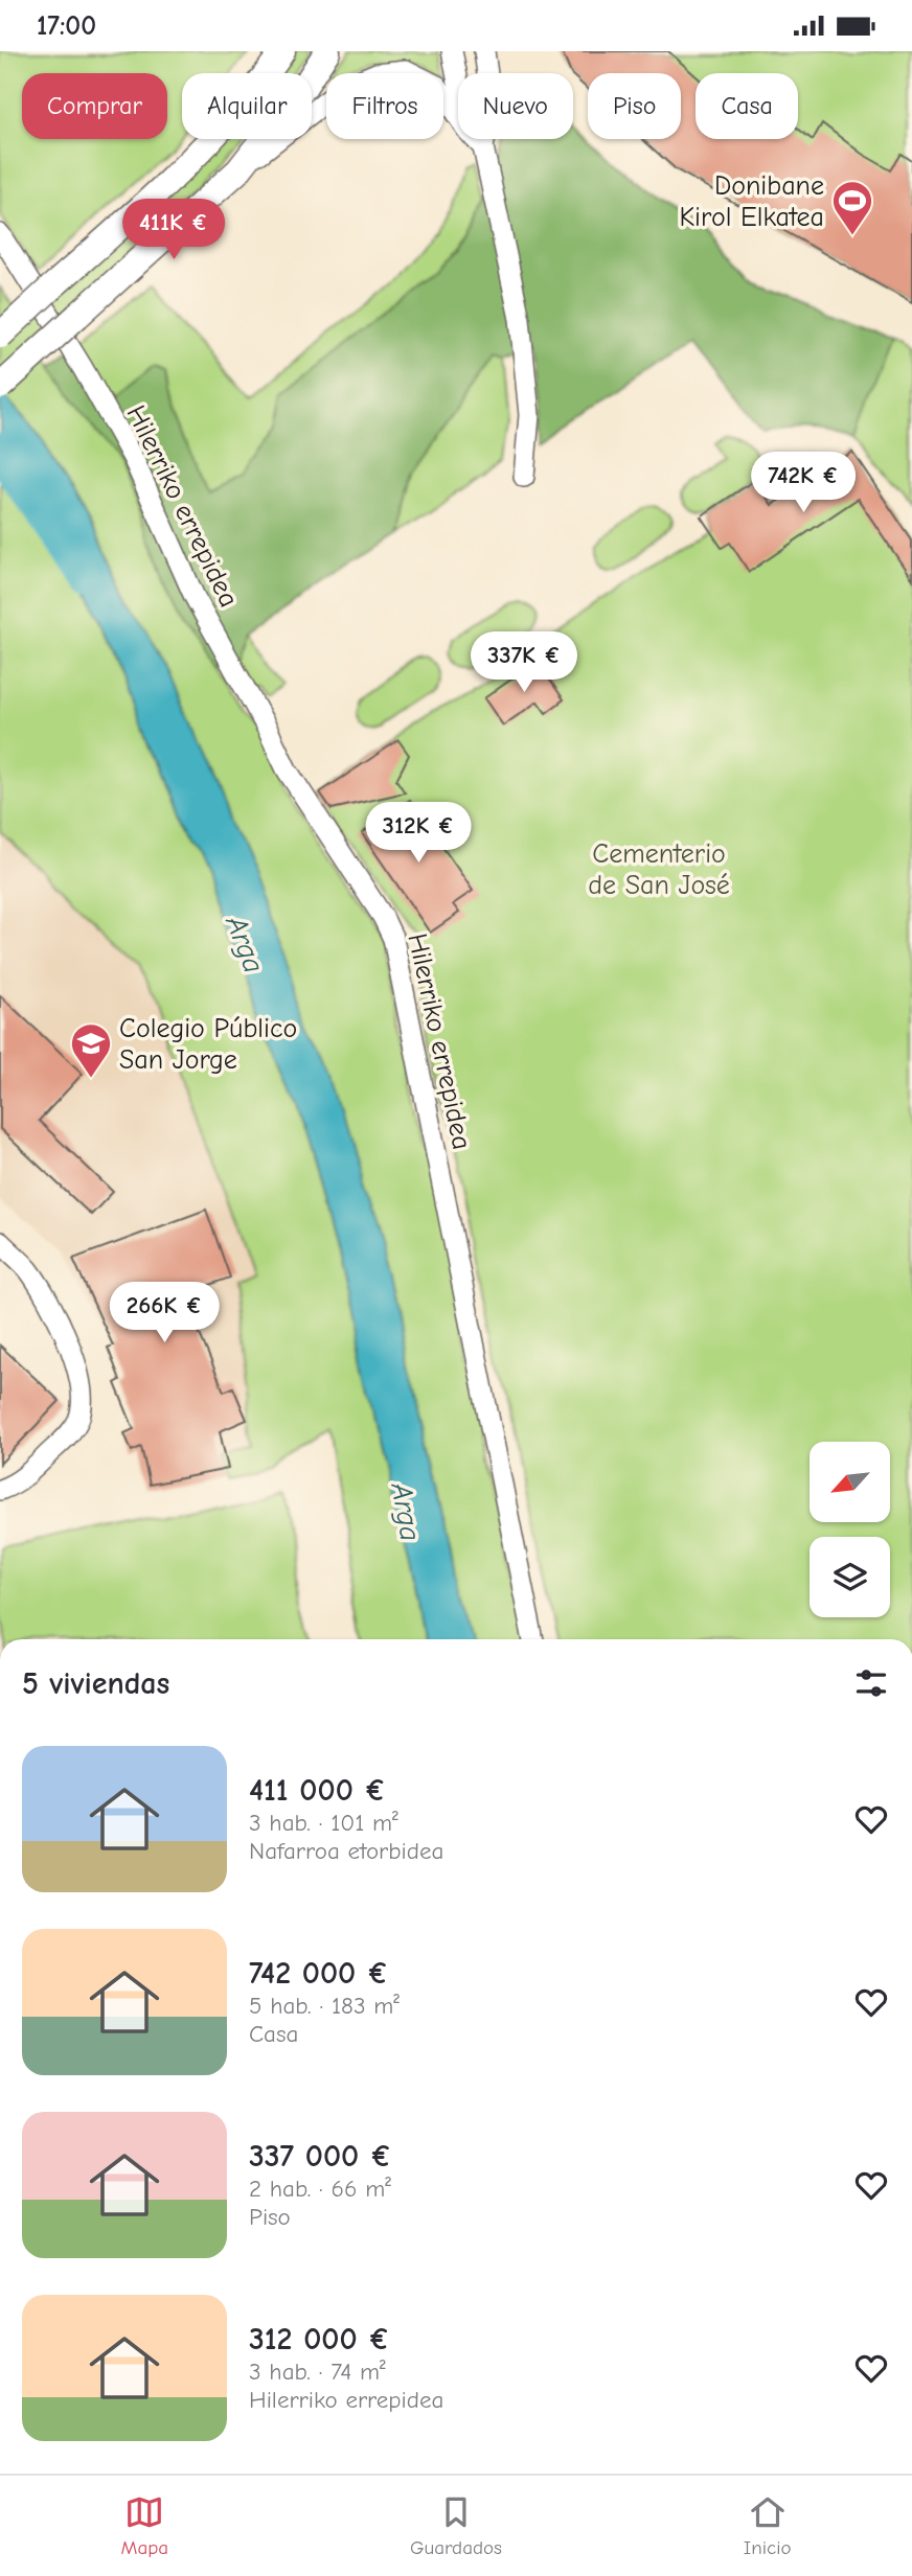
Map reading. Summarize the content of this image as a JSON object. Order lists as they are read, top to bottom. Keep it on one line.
{"streets":{"street":["Hilerriko errepidea"]},"water":["Arga"],"parks":["Cementerio de San José"],"places":{"sports":["Donibane Kirol Elkatea"],"school or university":["Colegio Público San Jorge"]},"north":"bottom left","page":{"status":"17:00","chip":["Comprar","Alquilar","Filtros","Nuevo","Piso","Casa"],"price":["411K €","742K €","337K €","312K €","266K €"],"heading":"5 viviendas","list":[{"name":"411 000 €","note":"3 hab. · 101 m² · Nafarroa etorbidea"},{"name":"742 000 €","note":"5 hab. · 183 m² · Casa"},{"name":"337 000 €","note":"2 hab. · 66 m² · Piso"},{"name":"312 000 €","note":"3 hab. · 74 m² · Hilerriko errepidea"}],"tabs":["Mapa","Guardados","Inicio"]}}
